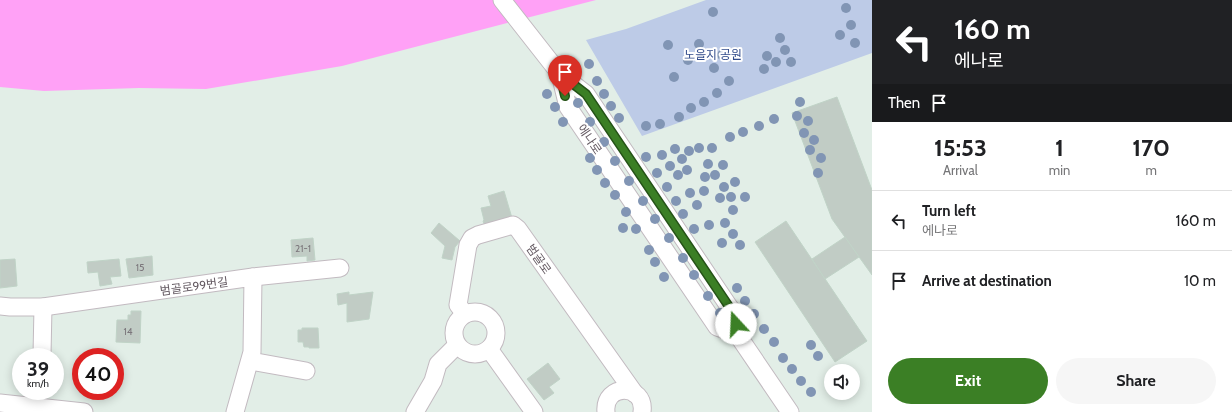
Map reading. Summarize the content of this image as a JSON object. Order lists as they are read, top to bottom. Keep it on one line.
{"streets":{"street":["에나로","범골로","범골로99번길"]},"parks":["노을지 공원"],"house_numbers":["21-1","15","14"],"page":{"turn":["160 m","에나로"],"then":"Then","eta":["15:53","Arrival","1","min","170","m"],"list":[{"name":"Turn left","note":"에나로","value":"160 m"},{"name":"Arrive at destination","value":"10 m"}],"speed":"39 km/h","limit":"40","buttons":["Exit","Share"]}}
